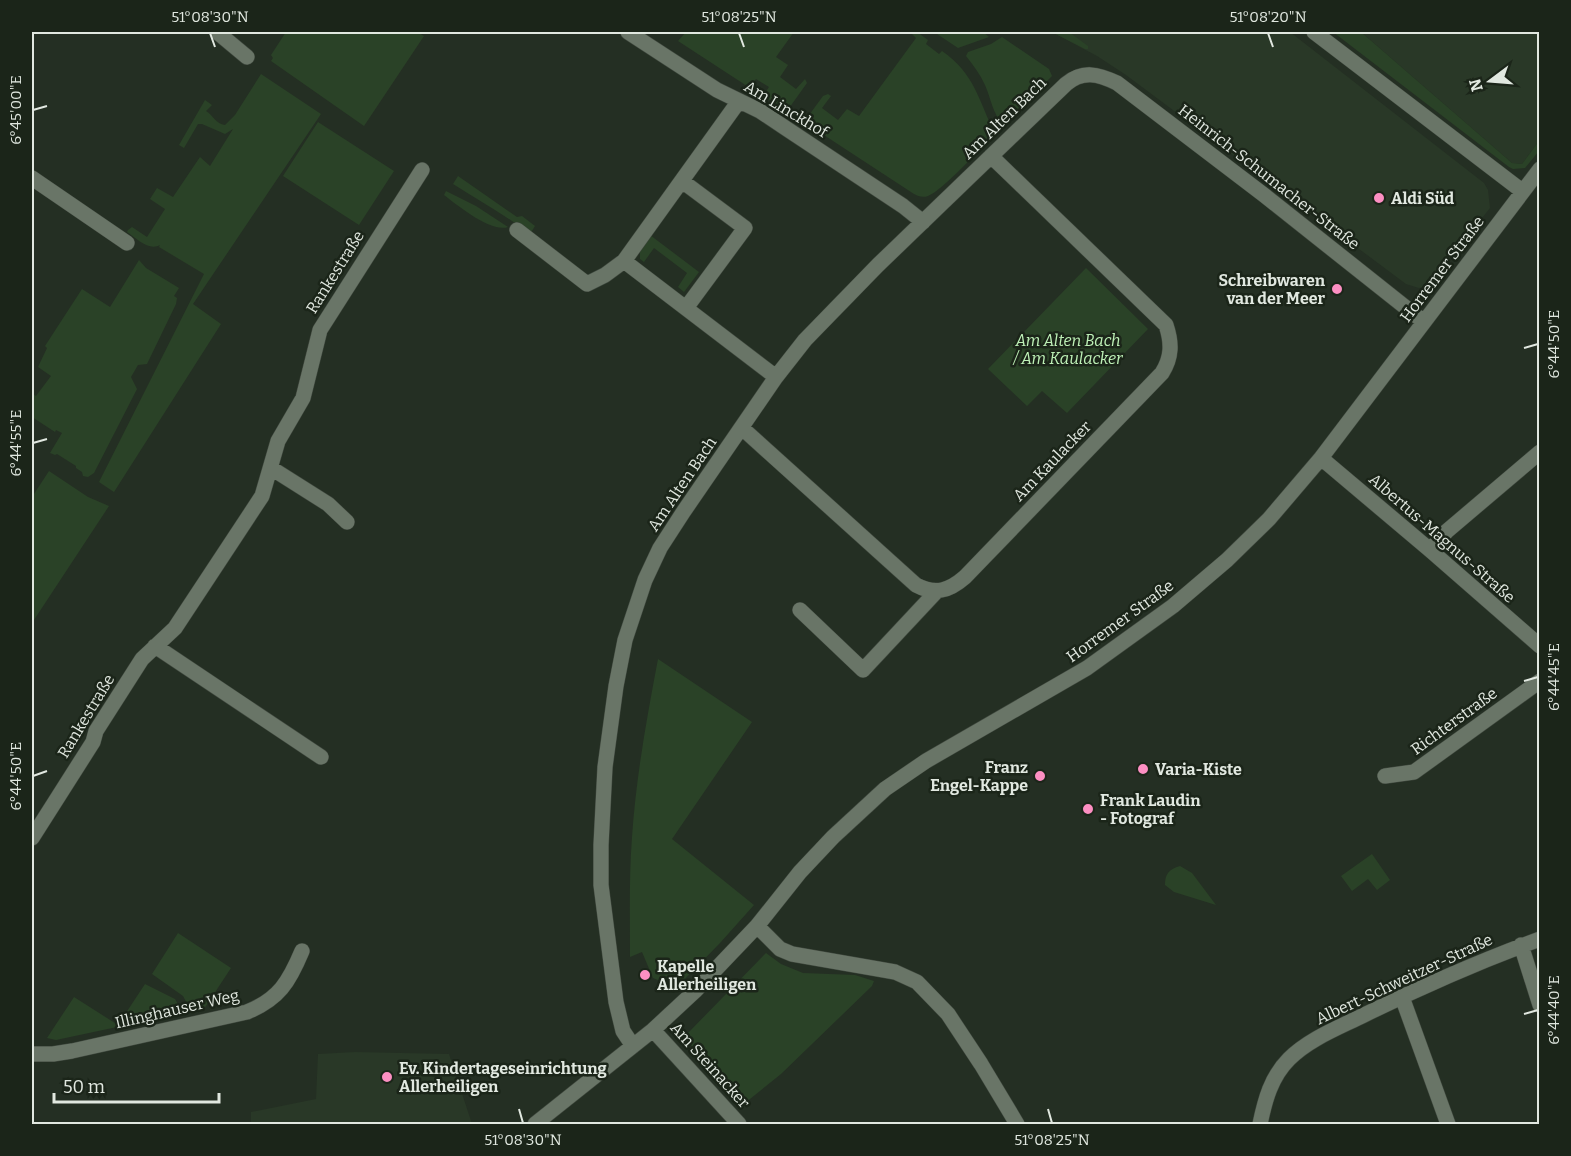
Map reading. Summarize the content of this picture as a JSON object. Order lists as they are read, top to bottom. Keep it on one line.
{"streets":{"street":["Am Linckhof","Am Alten Bach","Heinrich-Schumacher-Straße","Horremer Straße","Rankestraße","Am Kaulacker","Albertus-Magnus-Straße","Richterstraße","Albert-Schweitzer-Straße","Illinghauser Weg","Am Steinacker"]},"crossings":[["Am Linckhof","Am Alten Bach"],["Am Alten Bach","Heinrich-Schumacher-Straße"],["Am Alten Bach","Horremer Straße"],["Am Alten Bach","Am Kaulacker"],["Heinrich-Schumacher-Straße","Horremer Straße"],["Horremer Straße","Albertus-Magnus-Straße"],["Horremer Straße","Am Steinacker"]],"parks":["Am Alten Bach / Am Kaulacker"],"places":["Aldi Süd","Schreibwaren van der Meer","Varia-Kiste","Franz Engel-Kappe","Frank Laudin - Fotograf","Kapelle Allerheiligen","Ev. Kindertageseinrichtung Allerheiligen"],"scale_bar":"50 m","north":"left","coordinates":["51°08'30\"N","51°08'25\"N","51°08'20\"N","6°45'00\"E","6°44'50\"E","6°44'55\"E","6°44'45\"E","6°44'40\"E"]}
